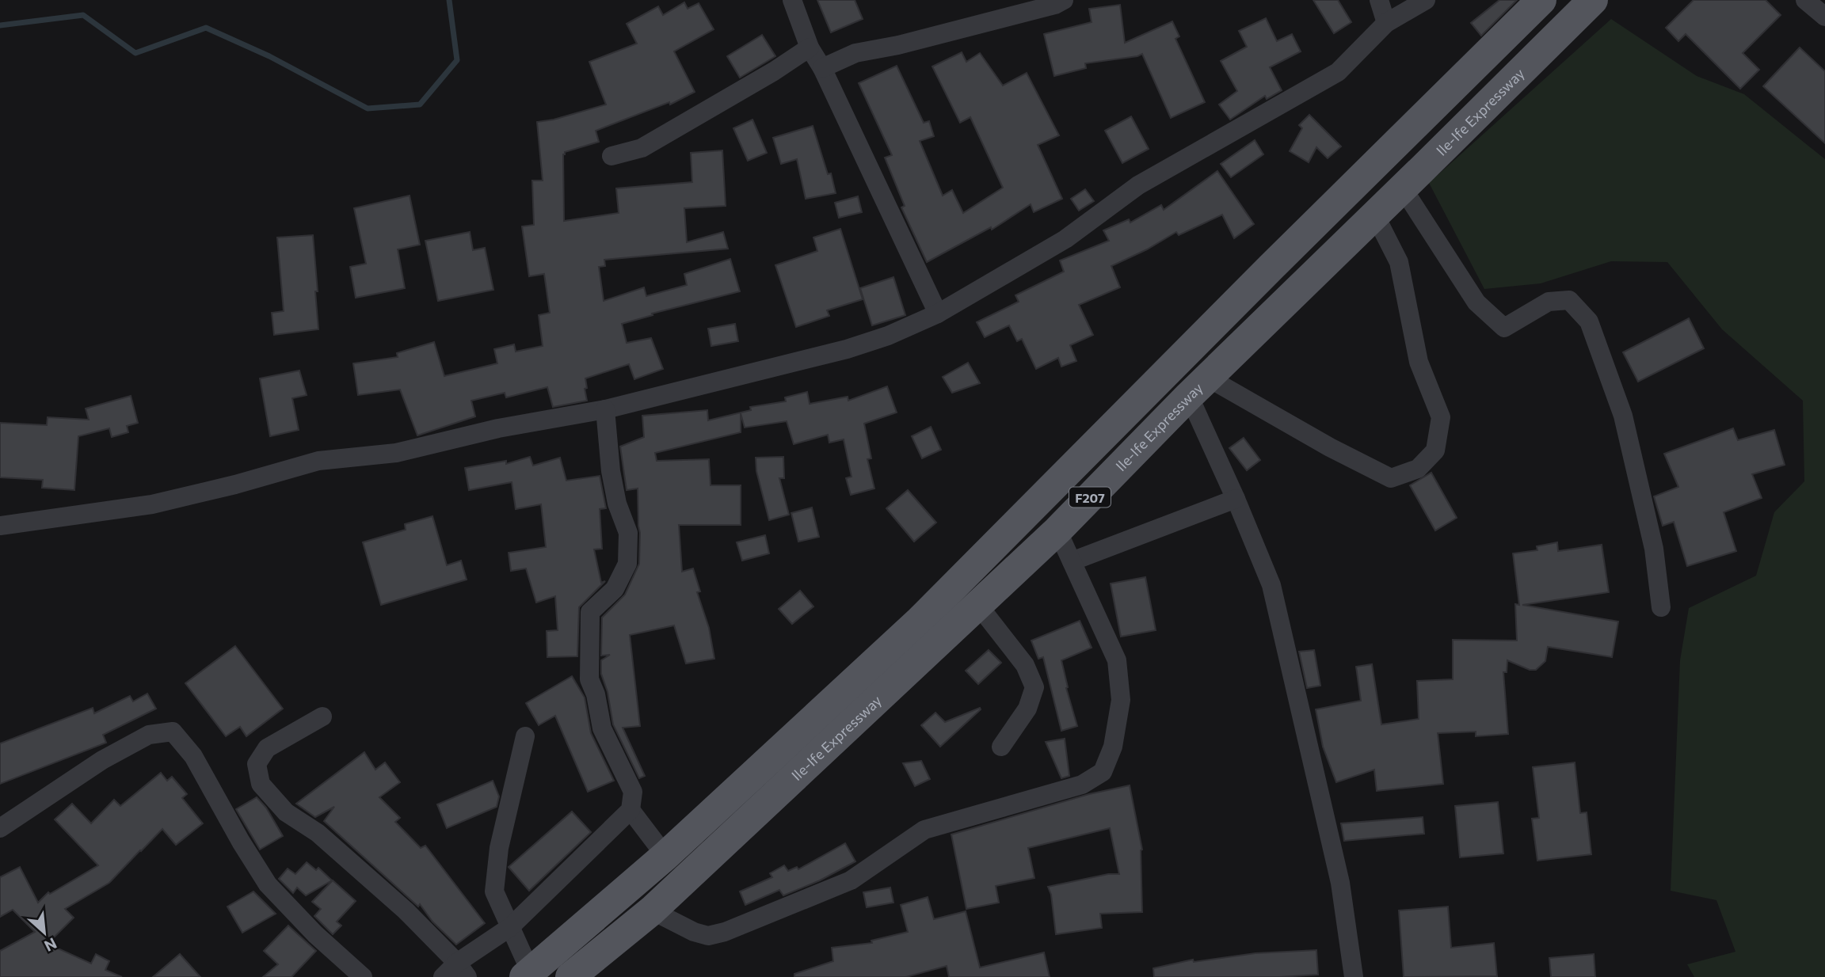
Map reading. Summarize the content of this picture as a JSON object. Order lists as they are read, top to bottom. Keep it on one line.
{"streets":{"main road":["Ile-Ife Expressway","F207"]},"north":"bottom right"}
